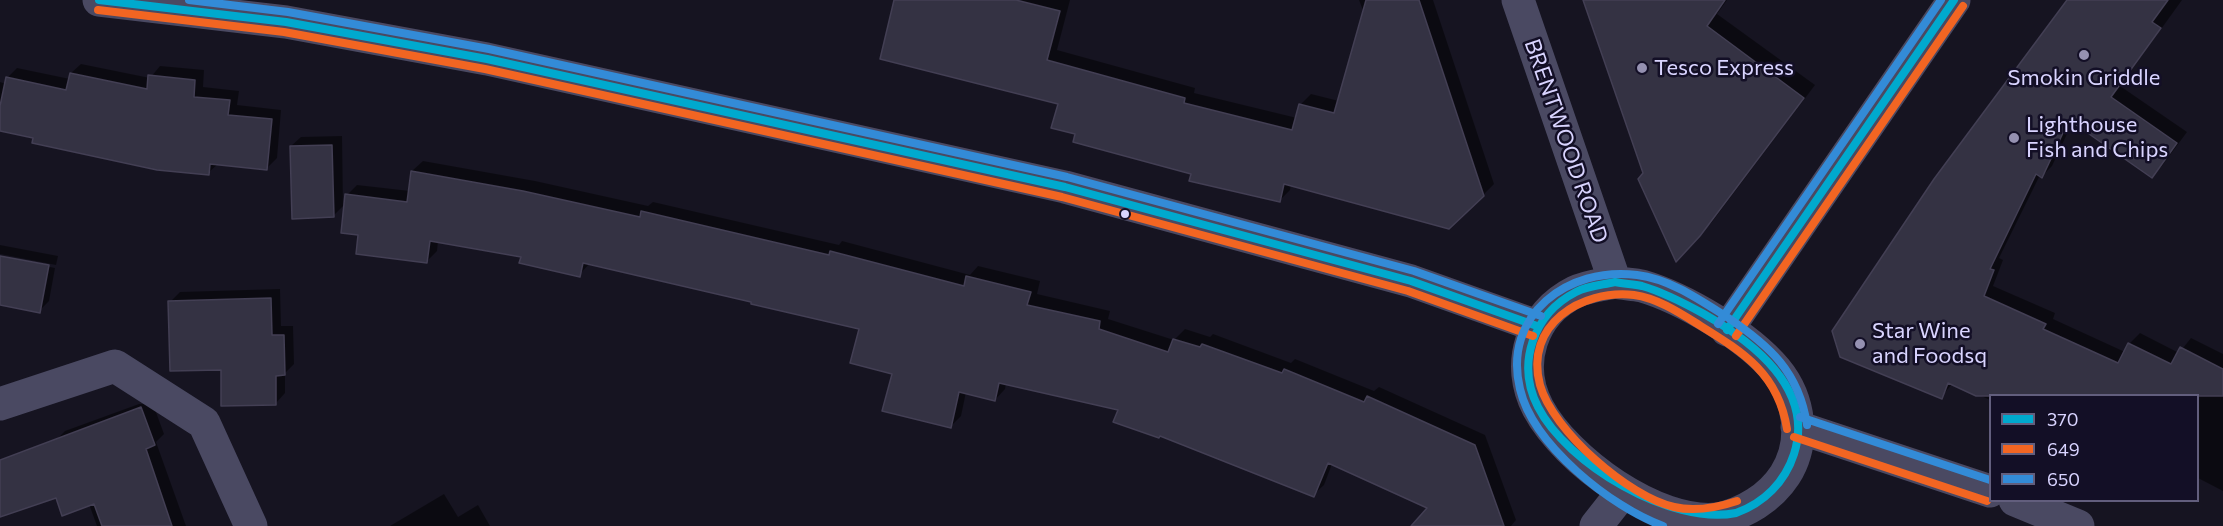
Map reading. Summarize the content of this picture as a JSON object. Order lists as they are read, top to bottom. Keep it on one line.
{"streets":{"street":["BRENTWOOD ROAD"]},"places":["Smokin Griddle","Tesco Express","Lighthouse Fish and Chips","Star Wine and Foodsq"],"lines":["transit line 370","transit line 650","transit line 649"],"legend":["370","649","650"]}
